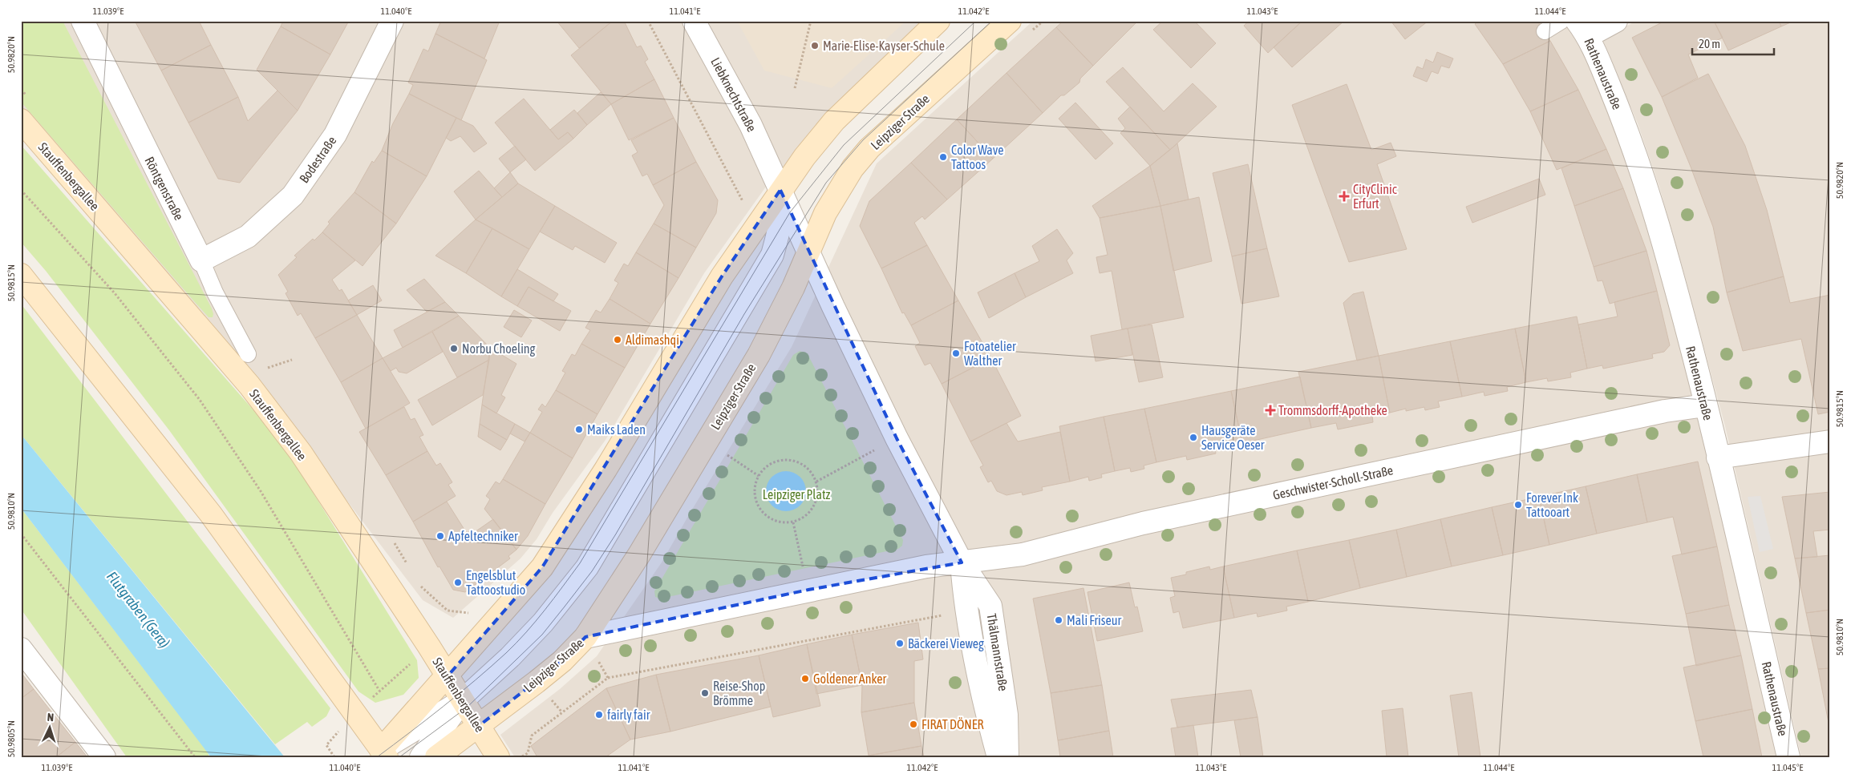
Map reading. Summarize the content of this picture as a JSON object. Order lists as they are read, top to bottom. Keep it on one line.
{"streets":{"main road":["Leipziger Straße","Stauffenbergallee"],"street":["Rathenaustraße","Liebknechtstraße","Bodestraße","Röntgenstraße","Geschwister-Scholl-Straße","Thälmannstraße"]},"crossings":[["Rathenaustraße","Geschwister-Scholl-Straße"],["Leipziger Straße","Stauffenbergallee"],["Bodestraße","Röntgenstraße"],["Geschwister-Scholl-Straße","Thälmannstraße"]],"water":["Flutgraben (Gera)"],"parks":["Leipziger Platz"],"places":{"other":["Marie-Elise-Kayser-Schule","Color Wave Tattoos","Aldimashqi","Norbu Choeling","Fotoatelier Walther","Maiks Laden","Hausgeräte Service Oeser","Forever Ink Tattooart","Apfeltechniker","Engelsblut Tattoostudio","Mali Friseur","Bäckerei Vieweg","Goldener Anker","Reise-Shop Brömme","fairly fair","FIRAT DÖNER"],"health":["CityClinic Erfurt","Trommsdorff-Apotheke"]},"scale_bar":"20 m","north":"top","coordinates":["11.039°E","11.040°E","11.041°E","11.042°E","11.043°E","11.044°E","50.9820°N","50.9815°N","50.9810°N","50.9805°N","11.045°E"]}
